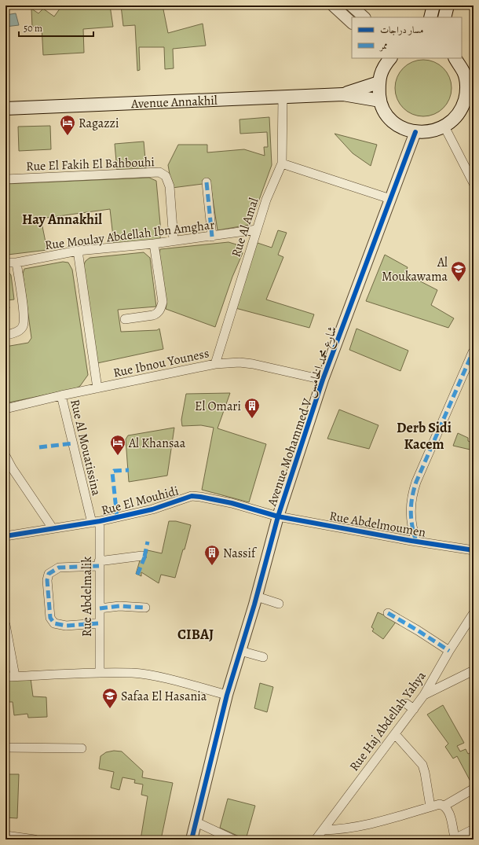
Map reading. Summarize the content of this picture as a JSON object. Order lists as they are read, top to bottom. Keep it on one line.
{"streets":{"main road":["Avenue Annakhil"],"street":["Rue El Fakih El Bahbouhi","Rue Al Amal","Rue Moulay Abdellah Ibn Amghar","Rue Ibnou Youness","Avenue Mohammed V شارع محمد الخامس","Rue Al Mouatissina","Rue El Mouhidi","Rue Abdelmoumen","Rue Abdelmalik","Rue Haj Abdellah Yahya"]},"crossings":[["Avenue Annakhil","Rue Al Amal"],["Rue El Fakih El Bahbouhi","Rue Moulay Abdellah Ibn Amghar"],["Rue Al Amal","Rue Moulay Abdellah Ibn Amghar"],["Rue Al Amal","Rue Ibnou Youness"],["Rue Ibnou Youness","Avenue Mohammed V شارع محمد الخامس"],["Rue Ibnou Youness","Rue Al Mouatissina"],["Avenue Mohammed V شارع محمد الخامس","Rue El Mouhidi"],["Avenue Mohammed V شارع محمد الخامس","Rue Abdelmoumen"],["Rue Al Mouatissina","Rue El Mouhidi"],["Rue Al Mouatissina","Rue Abdelmalik"],["Rue El Mouhidi","Rue Abdelmoumen"],["Rue El Mouhidi","Rue Abdelmalik"]],"districts":["Hay Annakhil","Derb Sidi Kacem","CIBAJ"],"places":{"hotel":["Ragazzi","Al Khansaa"],"school or university":["Al Moukawama","Safaa El Hasania"],"building":["El Omari","Nassif"]},"legend":["مسار دراجات","ممر"],"scale_bar":"50 m"}
